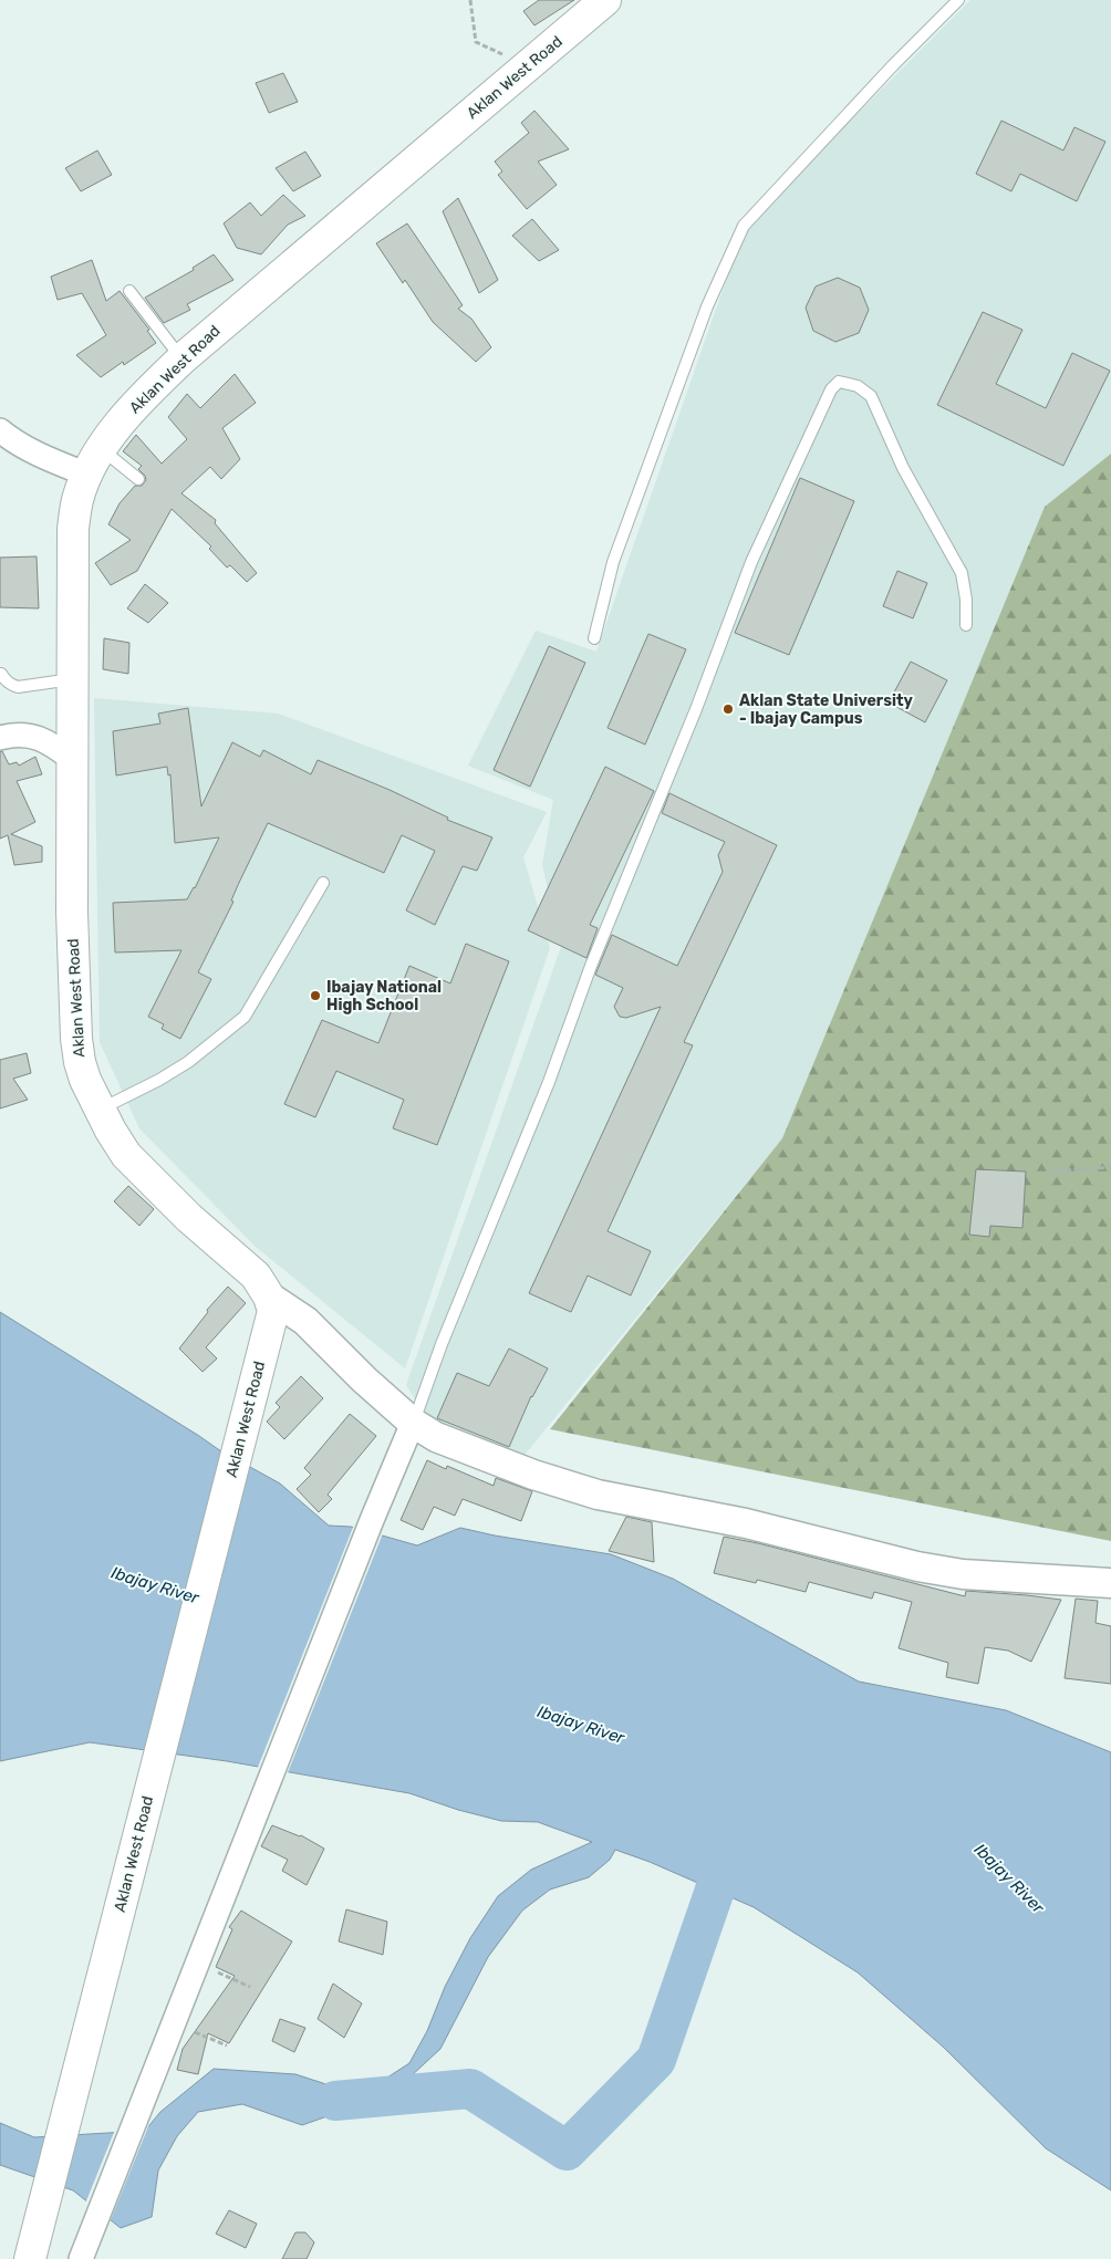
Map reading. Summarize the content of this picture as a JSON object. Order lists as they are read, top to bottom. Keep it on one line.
{"streets":{"main road":["Aklan West Road"]},"water":["Ibajay River"],"places":["Aklan State University - Ibajay Campus","Ibajay National High School"]}
